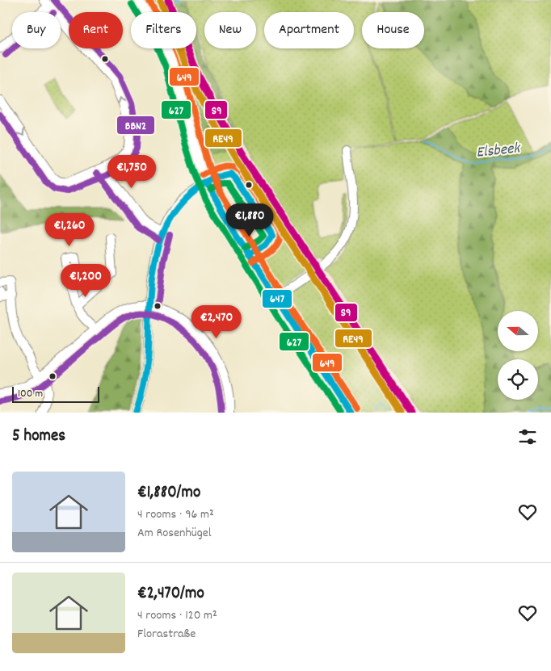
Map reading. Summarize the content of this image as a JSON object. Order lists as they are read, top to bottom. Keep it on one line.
{"water":["Elsbeek"],"lines":["transit line S9","transit line BBN2","transit line 649","transit line RE49","transit line 627","transit line 647"],"scale_bar":"100 m","north":"left","page":{"chip":["Buy","Rent","Filters","New","Apartment","House"],"price":["€1,750","€1,880","€1,260","€1,200","€2,470"],"scale":"100 m","heading":"5 homes","list":[{"name":"€1,880/mo","note":"4 rooms · 96 m² · Am Rosenhügel"},{"name":"€2,470/mo","note":"4 rooms · 120 m² · Florastraße"}]}}
